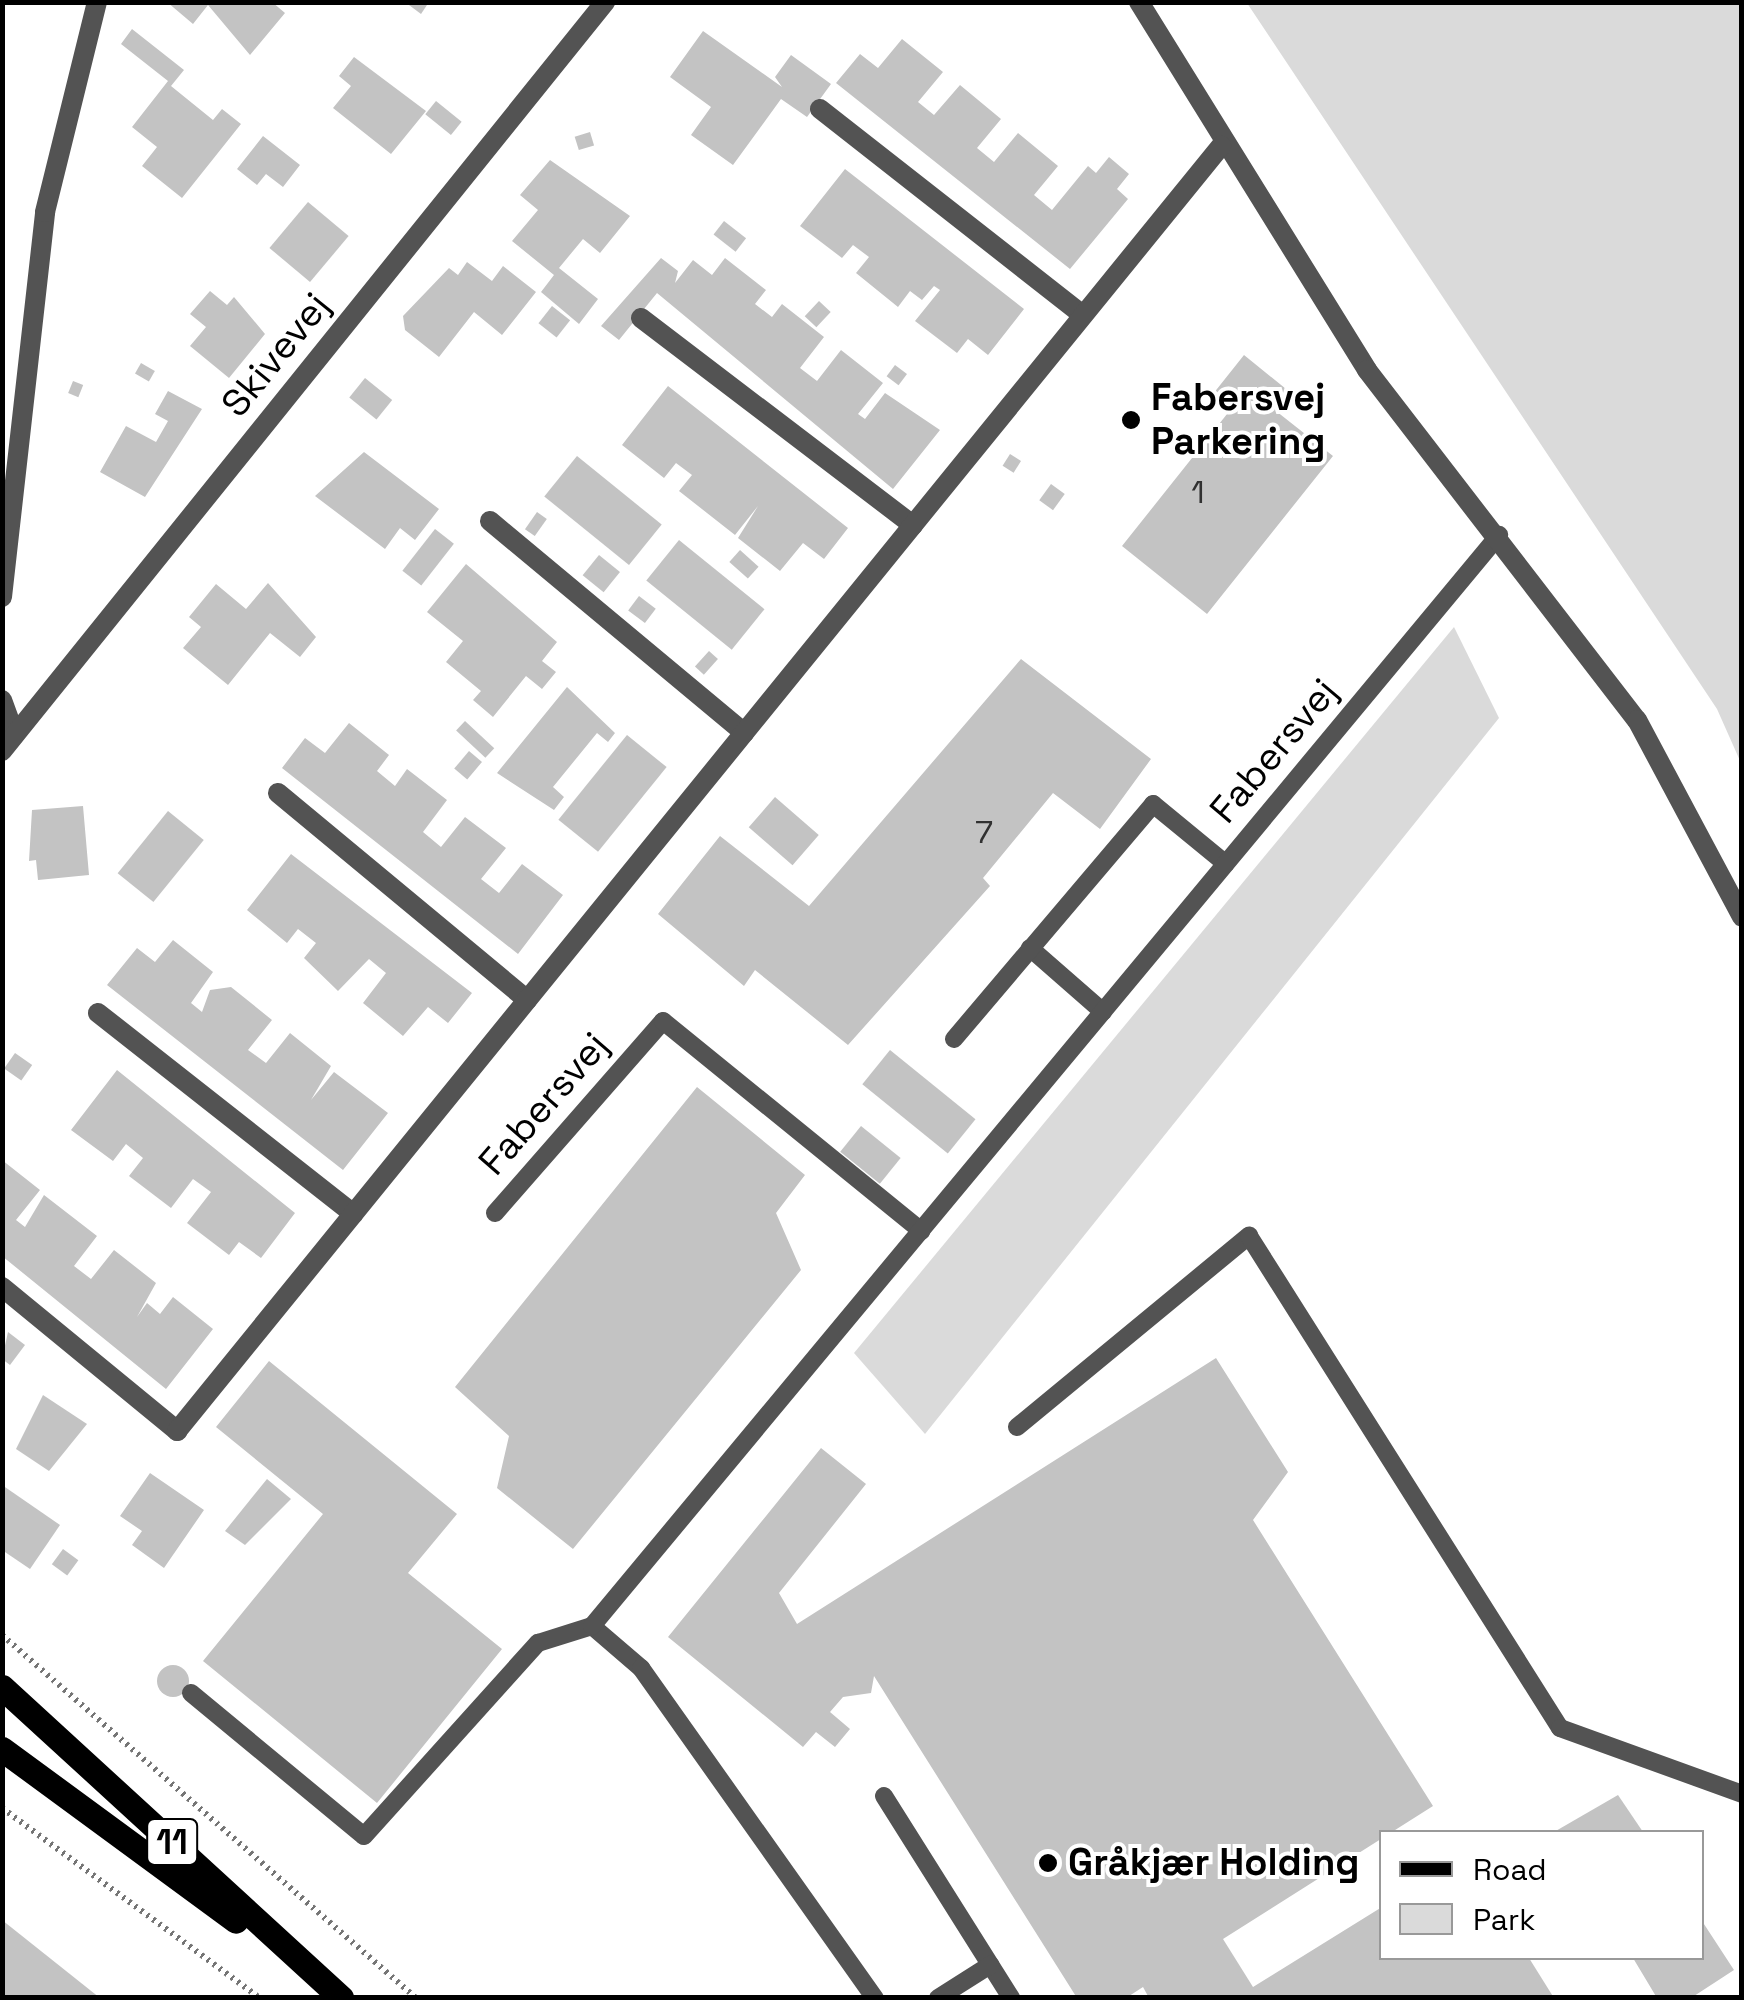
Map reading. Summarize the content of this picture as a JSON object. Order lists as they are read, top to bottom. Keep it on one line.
{"streets":{"main road":["11"],"street":["Skivevej","Fabersvej"]},"places":["Fabersvej Parkering","Gråkjær Holding"],"house_numbers":["1","7"],"legend":["Road","Park"]}
